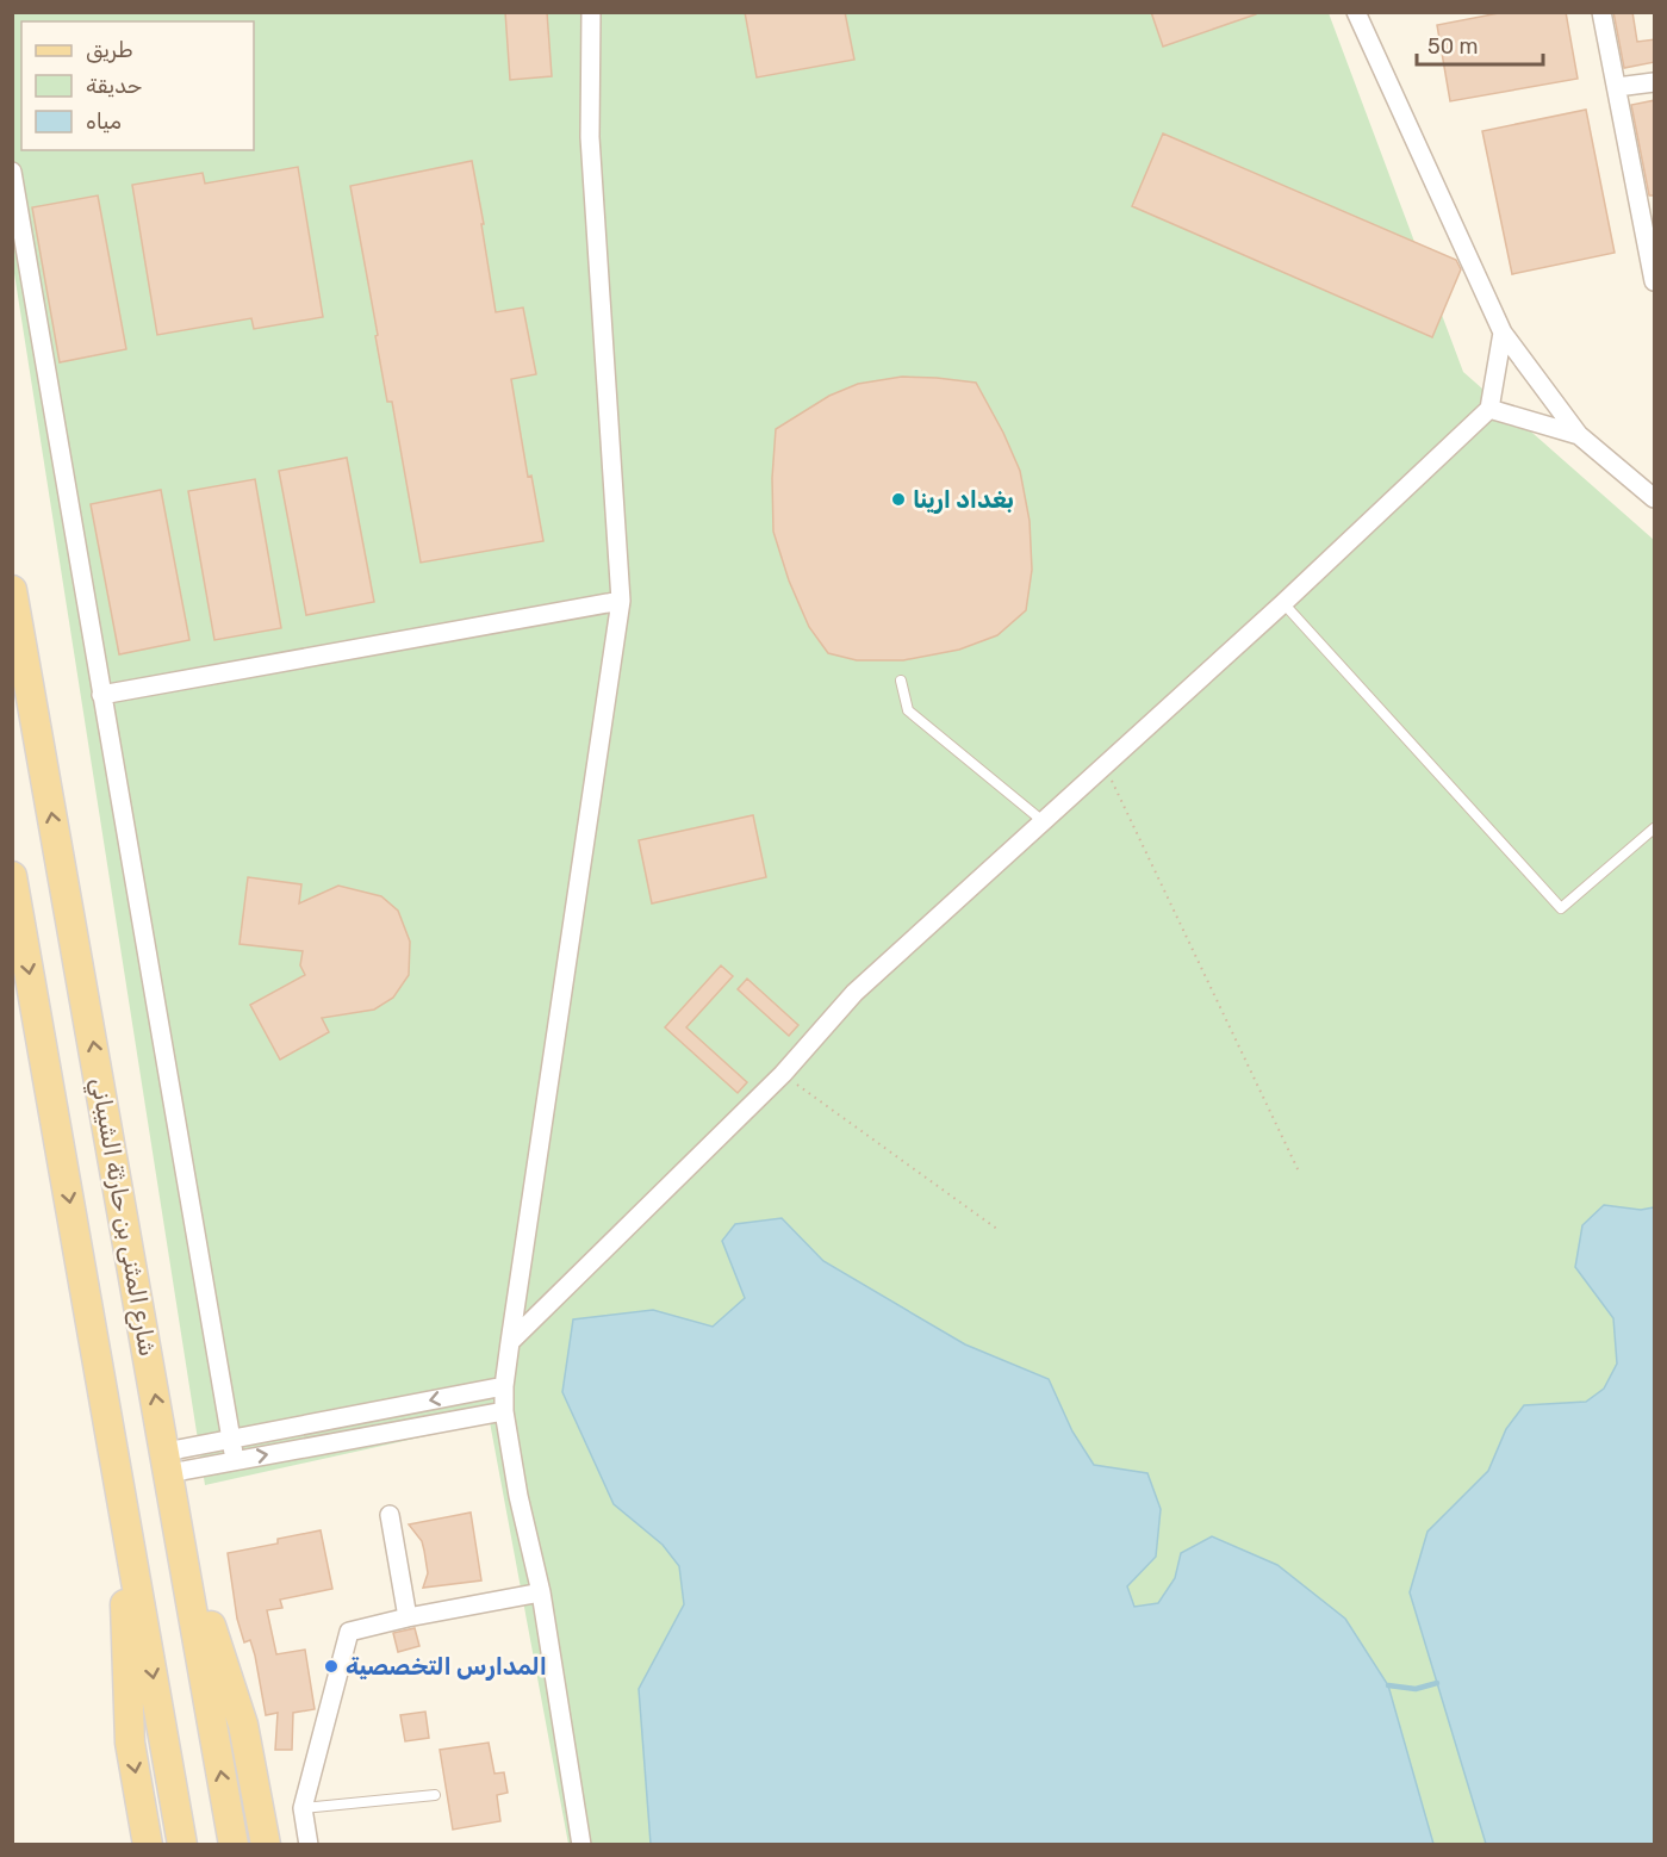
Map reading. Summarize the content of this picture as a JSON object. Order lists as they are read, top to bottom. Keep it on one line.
{"streets":{"main road":["شارع المثنى بن حارثة الشيباني"]},"places":["بغداد ارينا","المدارس التخصصية"],"legend":["طريق","حديقة","مياه"],"scale_bar":"50 m"}
